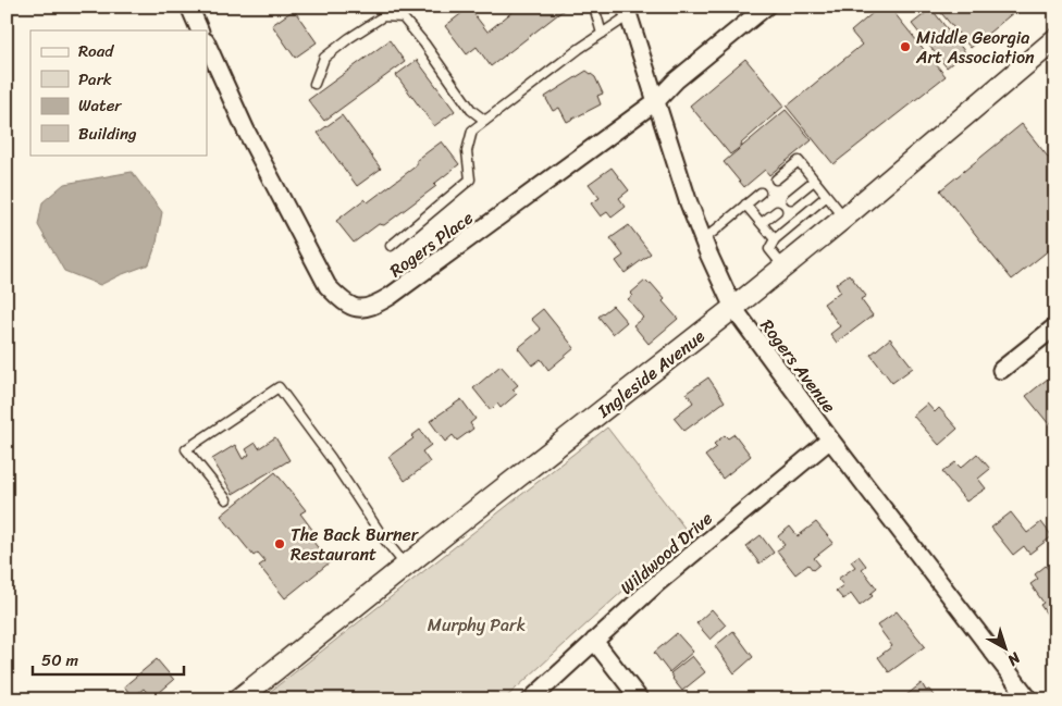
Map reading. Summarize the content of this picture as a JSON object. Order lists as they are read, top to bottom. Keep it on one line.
{"streets":{"street":["Rogers Place","Rogers Avenue","Ingleside Avenue","Wildwood Drive"]},"crossings":[["Rogers Place","Rogers Avenue"],["Rogers Avenue","Ingleside Avenue"],["Rogers Avenue","Wildwood Drive"]],"parks":["Murphy Park"],"places":["Middle Georgia Art Association","The Back Burner Restaurant"],"legend":["Road","Park","Water","Building"],"scale_bar":"50 m","north":"bottom right"}
